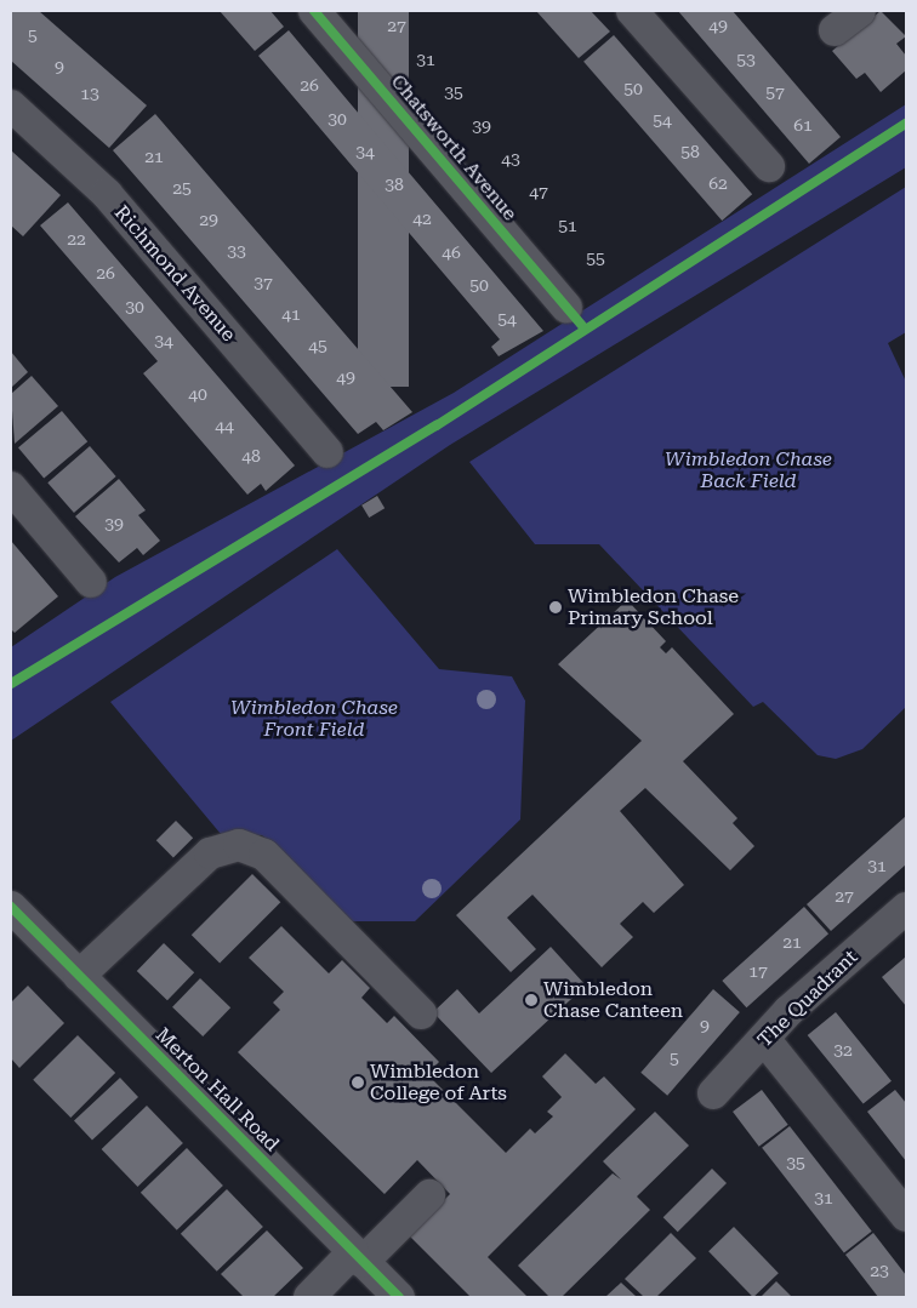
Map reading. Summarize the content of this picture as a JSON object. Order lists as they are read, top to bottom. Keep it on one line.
{"streets":{"street":["Chatsworth Avenue","Richmond Avenue","The Quadrant","Merton Hall Road"]},"parks":["Wimbledon Chase Back Field","Wimbledon Chase Front Field"],"places":["Wimbledon Chase Primary School","Wimbledon Chase Canteen","Wimbledon College of Arts"],"house_numbers":["27","49","5","31","53","9","26","50","35","57","13","30","54","61","39","34","58","21","43","62","38","25","47","42","29","51","22","33","46","55","26","37","50","30","41","54","34","45","49","40","44","48","39","31","27","21","17","9","32","5","35","31","23"]}
